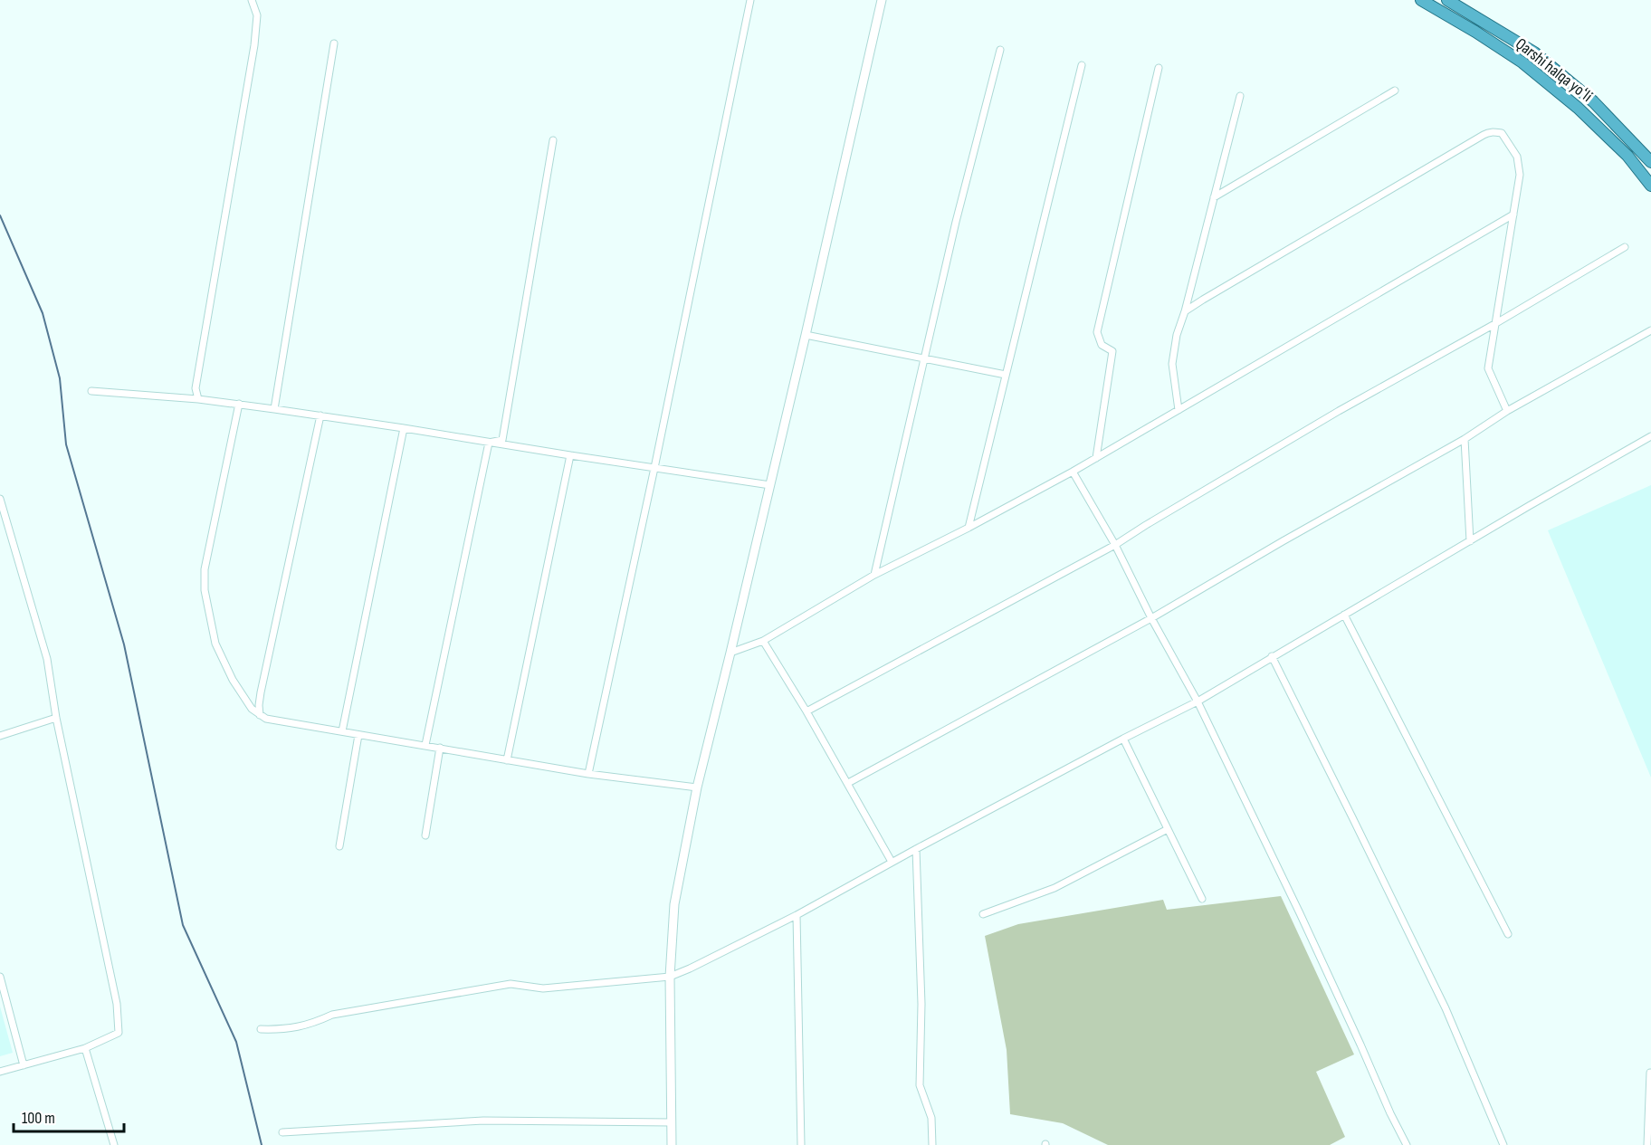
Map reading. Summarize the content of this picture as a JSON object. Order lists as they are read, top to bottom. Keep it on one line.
{"streets":{"highway":["Qarshi halqa yoʻli"]},"scale_bar":"100 m"}
